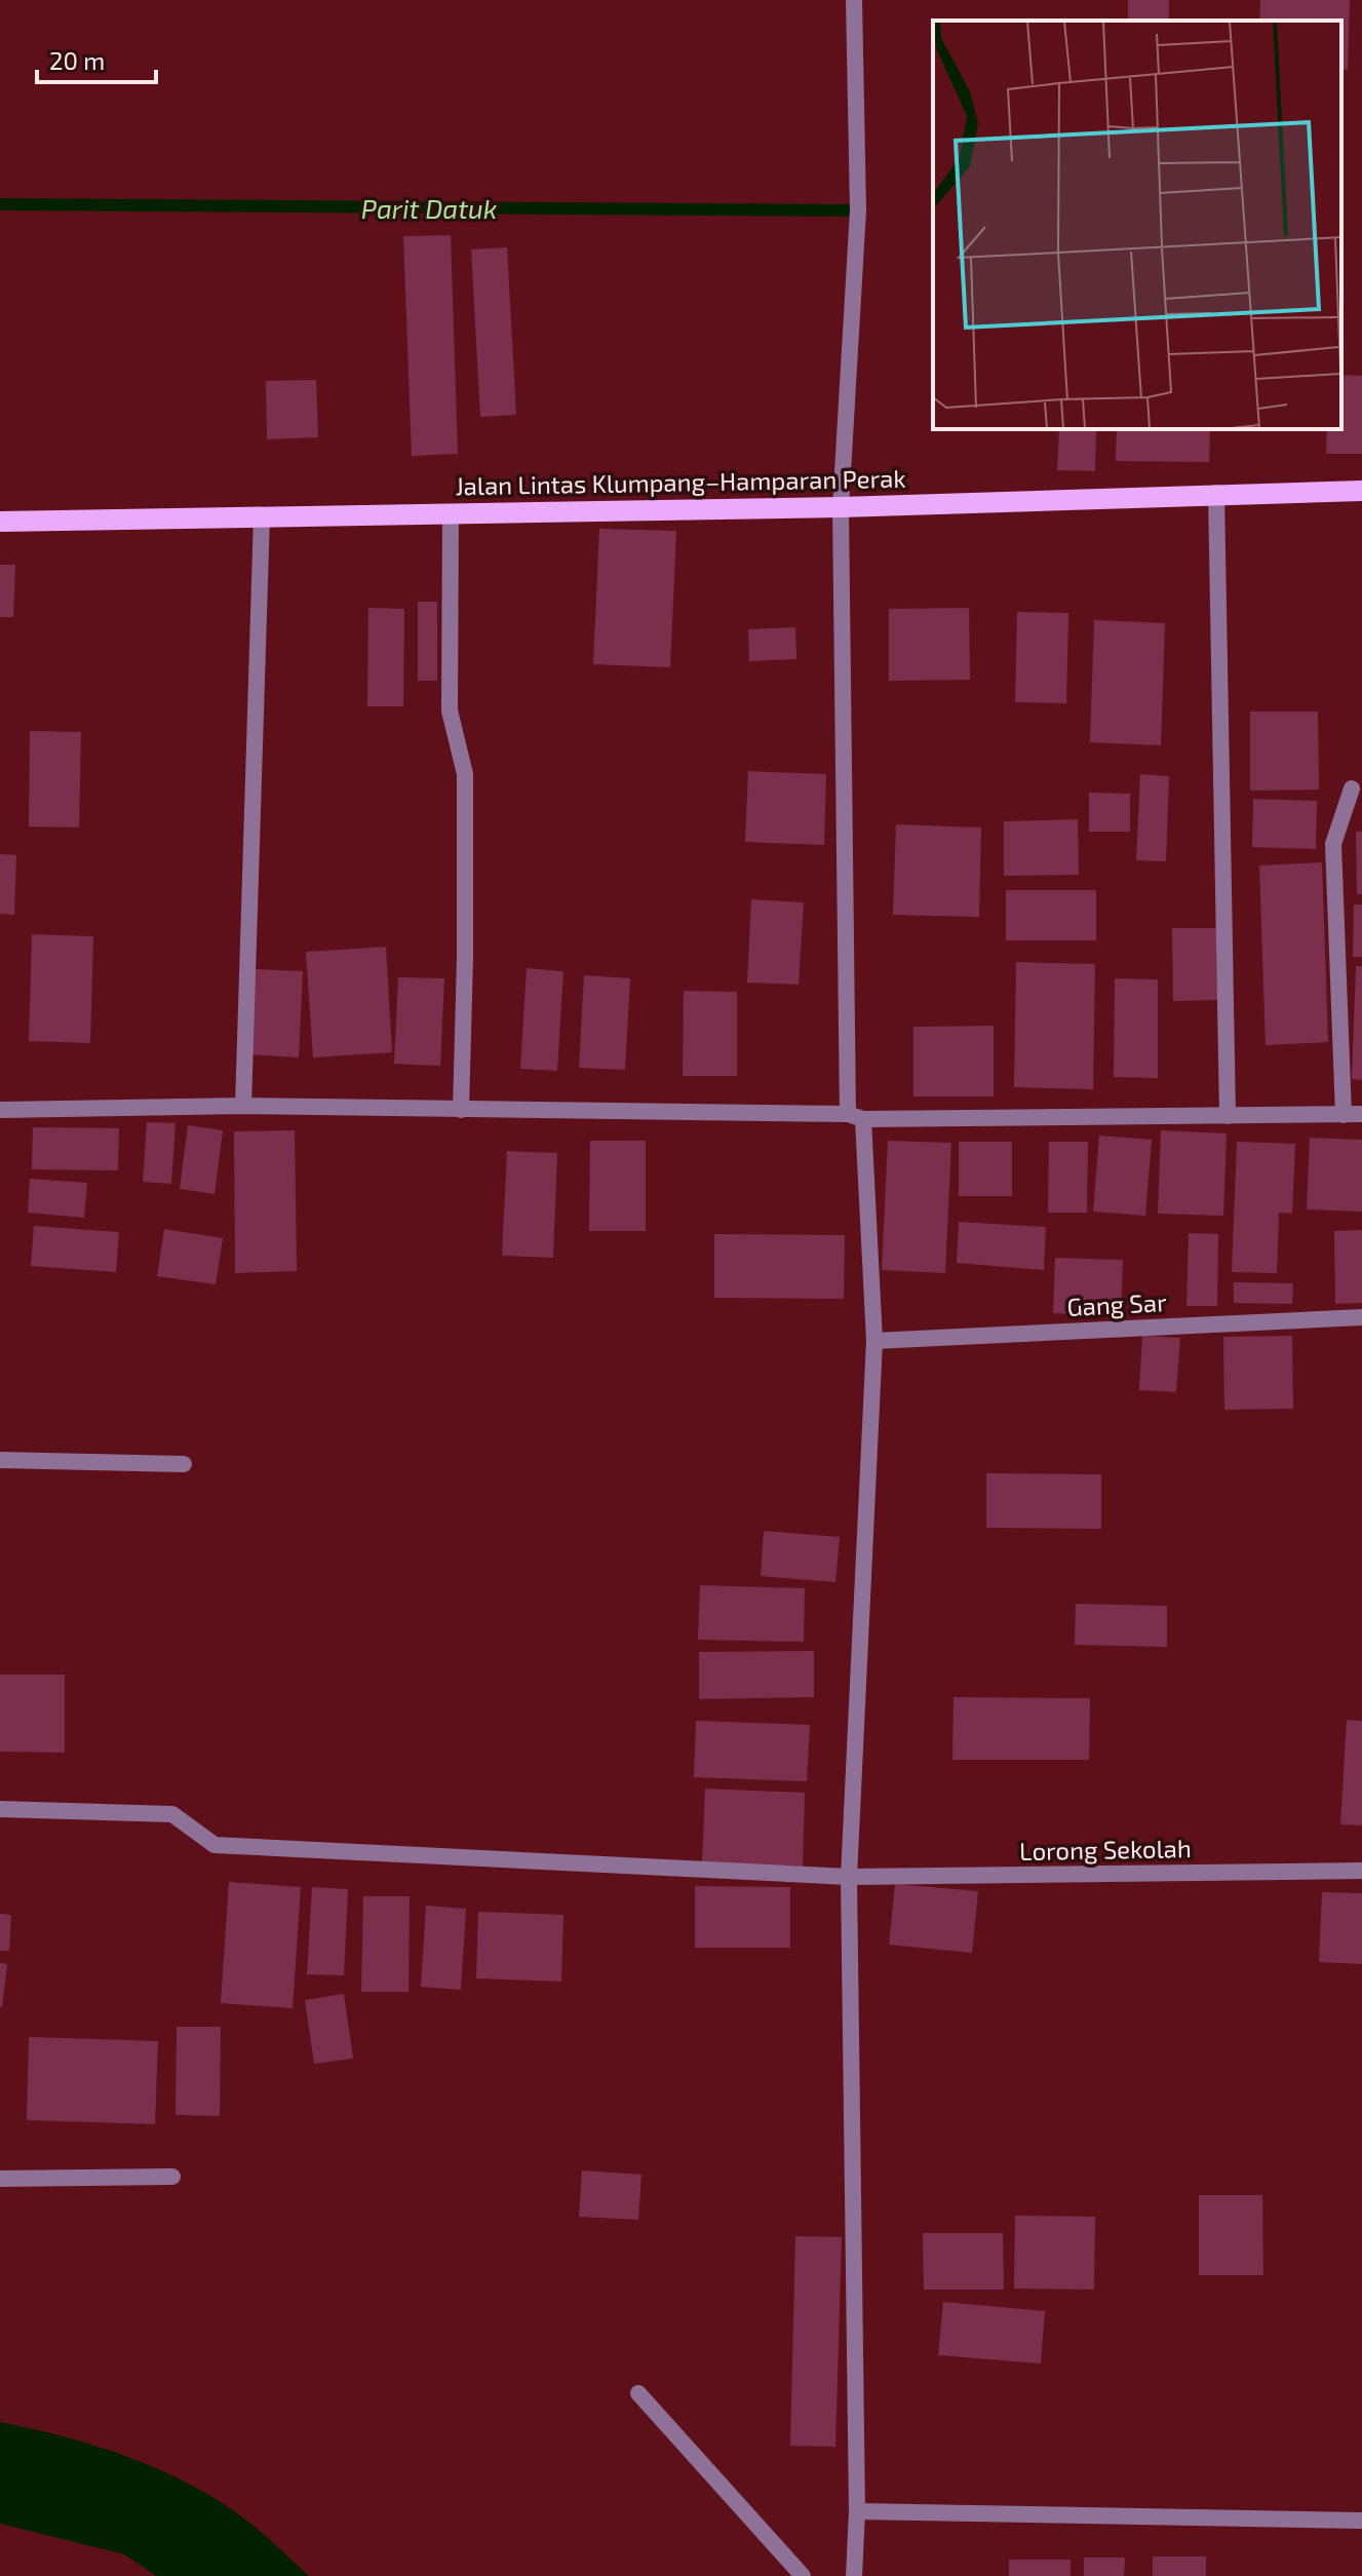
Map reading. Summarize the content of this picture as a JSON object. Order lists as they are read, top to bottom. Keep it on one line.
{"streets":{"main road":["Jalan Lintas Klumpang–Hamparan Perak"],"street":["Gang Sar","Lorong Sekolah"]},"water":["Parit Datuk"],"scale_bar":"20 m"}
